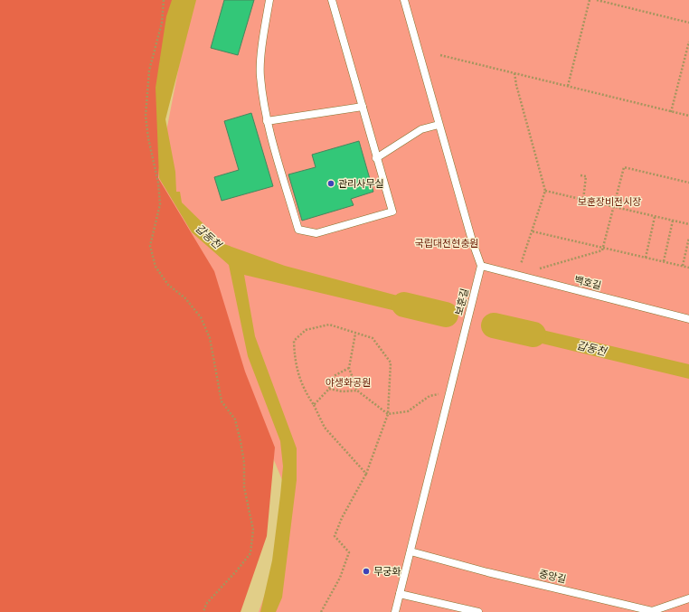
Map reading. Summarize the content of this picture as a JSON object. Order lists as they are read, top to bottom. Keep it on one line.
{"streets":{"lane":["백호길","보훈길","중앙길"]},"crossings":[["백호길","보훈길"],["보훈길","중앙길"]],"water":["갑동천"],"parks":["보훈장비전시장","국립대전현충원","야생화공원"],"places":["관리사무실","무궁화"]}
